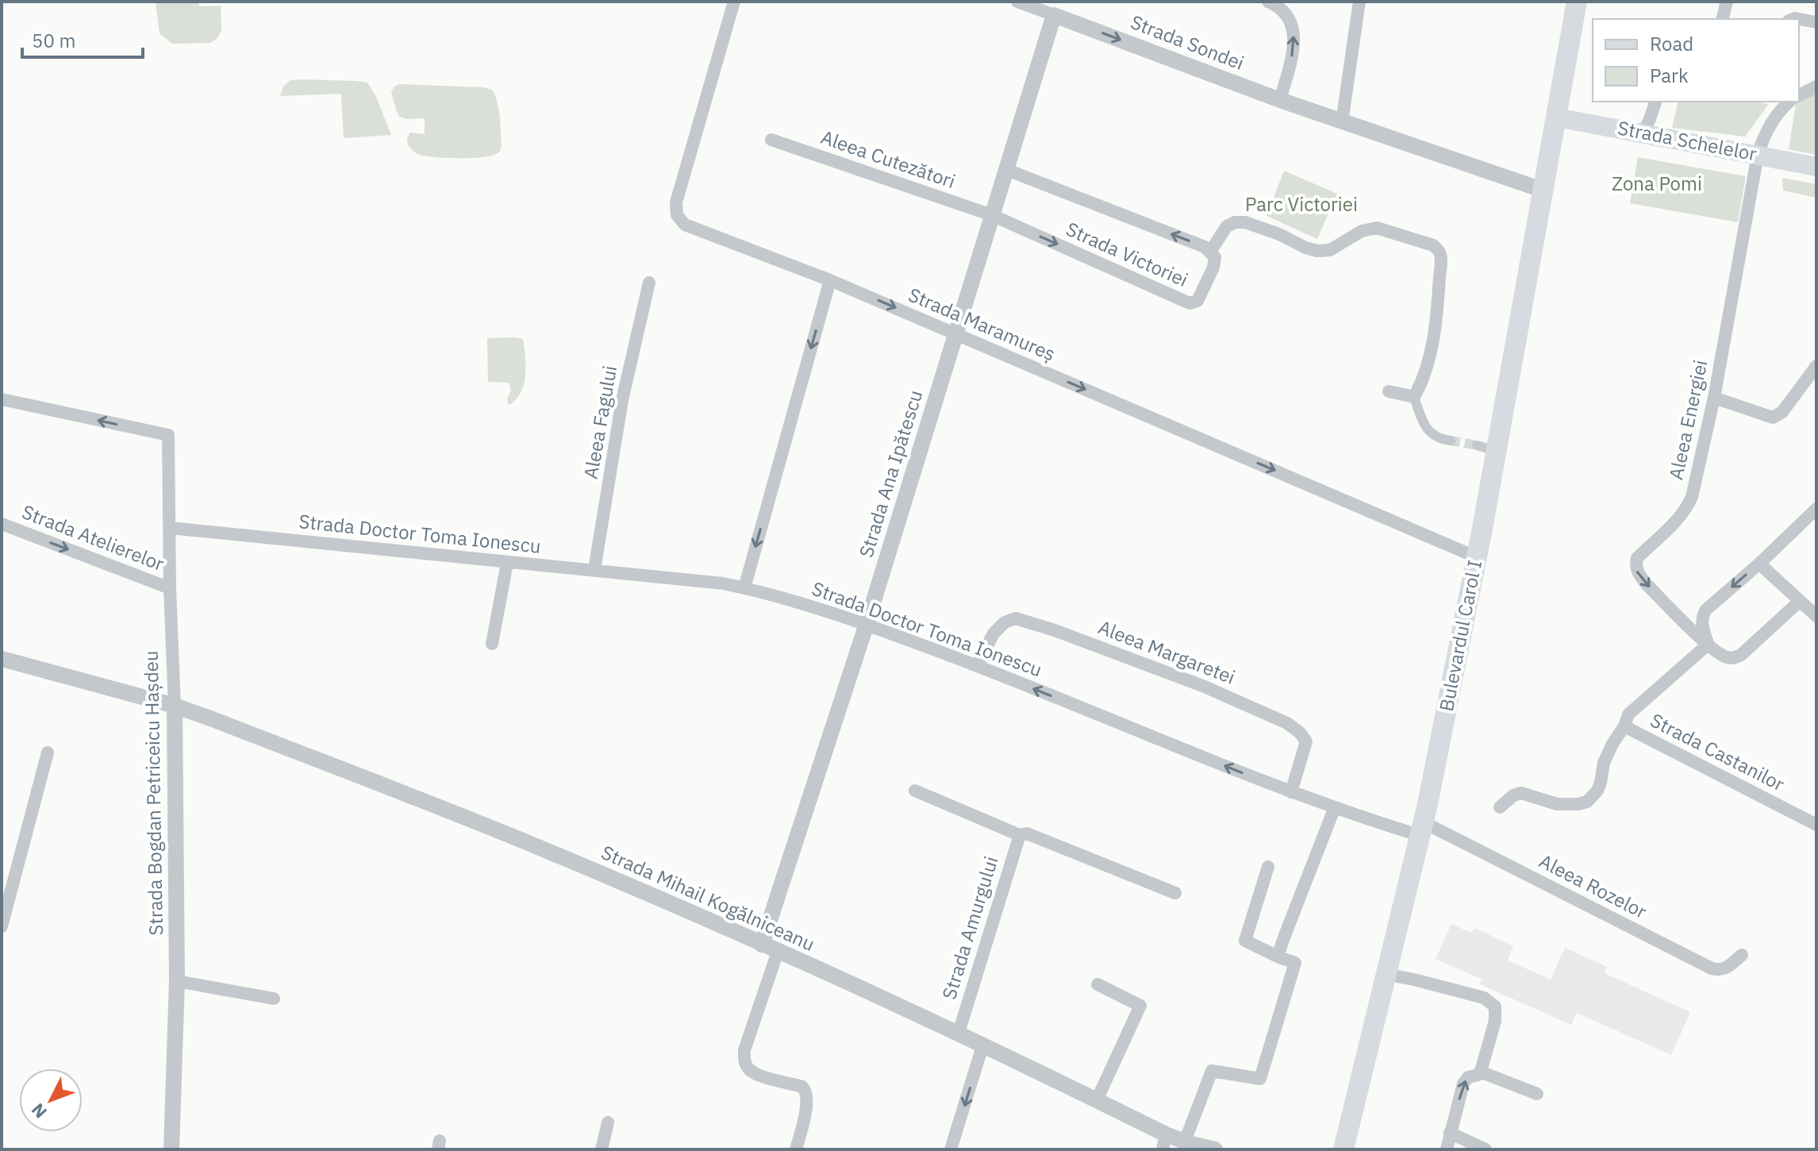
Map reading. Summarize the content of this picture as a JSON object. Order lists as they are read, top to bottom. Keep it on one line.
{"streets":{"main road":["Strada Schelelor","Bulevardul Carol I"],"street":["Strada Sondei","Aleea Cutezători","Strada Victoriei","Strada Maramureș","Aleea Energiei","Aleea Fagului","Strada Ana Ipătescu","Strada Doctor Toma Ionescu","Strada Atelierelor","Aleea Margaretei","Strada Castanilor","Strada Bogdan Petriceicu Hașdeu","Aleea Rozelor","Strada Mihail Kogălniceanu","Strada Amurgului"]},"crossings":[["Strada Sondei","Strada Ana Ipătescu"],["Strada Sondei","Bulevardul Carol I"],["Strada Schelelor","Aleea Energiei"],["Strada Schelelor","Bulevardul Carol I"],["Aleea Cutezători","Strada Victoriei"],["Aleea Cutezători","Strada Ana Ipătescu"],["Strada Victoriei","Strada Ana Ipătescu"],["Strada Maramureș","Strada Ana Ipătescu"],["Strada Maramureș","Bulevardul Carol I"],["Aleea Fagului","Strada Doctor Toma Ionescu"],["Strada Ana Ipătescu","Strada Doctor Toma Ionescu"],["Strada Ana Ipătescu","Strada Mihail Kogălniceanu"],["Strada Doctor Toma Ionescu","Bulevardul Carol I"],["Strada Doctor Toma Ionescu","Aleea Margaretei"],["Strada Doctor Toma Ionescu","Strada Bogdan Petriceicu Hașdeu"],["Strada Doctor Toma Ionescu","Aleea Rozelor"],["Strada Atelierelor","Strada Bogdan Petriceicu Hașdeu"],["Bulevardul Carol I","Aleea Rozelor"],["Strada Bogdan Petriceicu Hașdeu","Strada Mihail Kogălniceanu"],["Strada Mihail Kogălniceanu","Strada Amurgului"]],"one_way":["Strada Sondei","Strada Maramureș","Aleea Energiei","Strada Atelierelor"],"parks":["Zona Pomi","Parc Victoriei"],"legend":["Road","Park"],"scale_bar":"50 m","north":"bottom left"}
